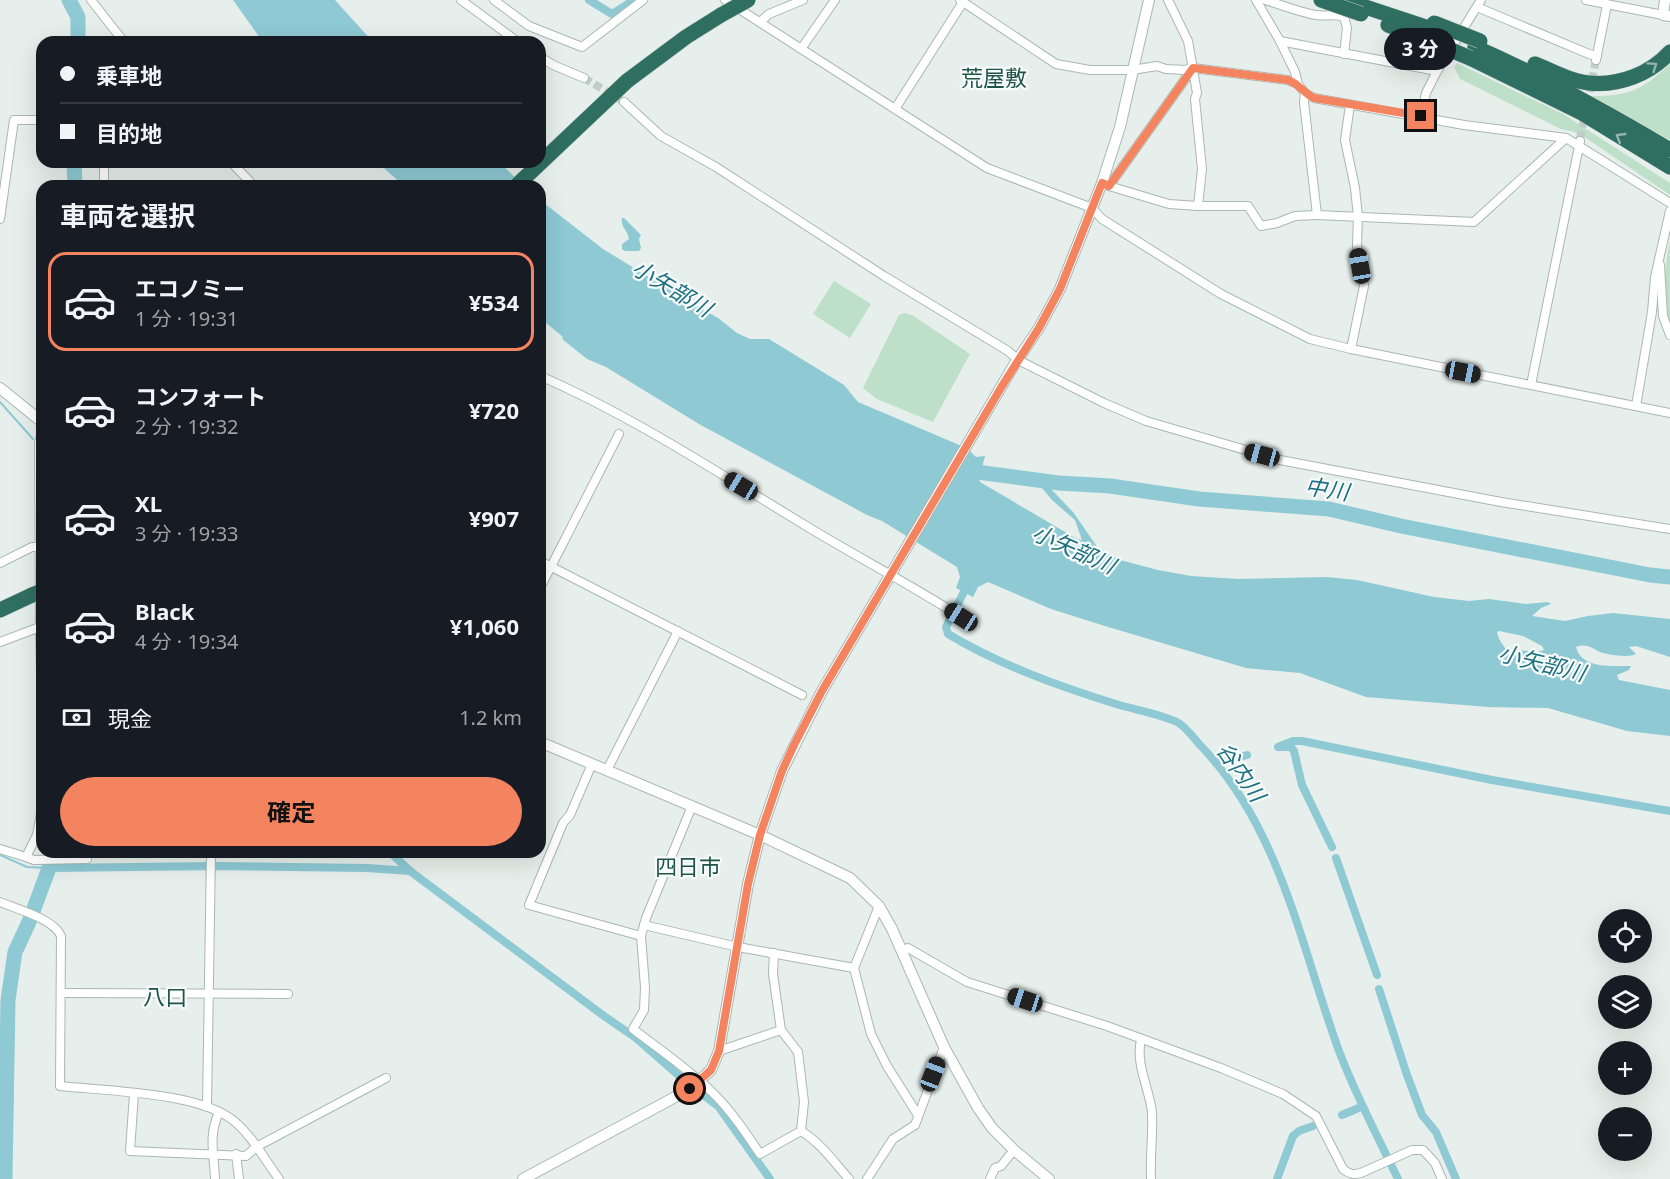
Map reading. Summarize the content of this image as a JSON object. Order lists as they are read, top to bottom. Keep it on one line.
{"districts":["荒屋敷","四日市","八口"],"water":["小矢部川","中川","谷内川"],"page":{"bubble":"3 分","banner":["乗車地","目的地"],"heading":"車両を選択","list":[{"name":"エコノミー","note":"1 分 · 19:31","value":"¥534"},{"name":"コンフォート","note":"2 分 · 19:32","value":"¥720"},{"name":"XL","note":"3 分 · 19:33","value":"¥907"},{"name":"Black","note":"4 分 · 19:34","value":"¥1,060"}],"pay":["現金","1.2 km"],"buttons":"確定","map_buttons":["+","−"]}}
